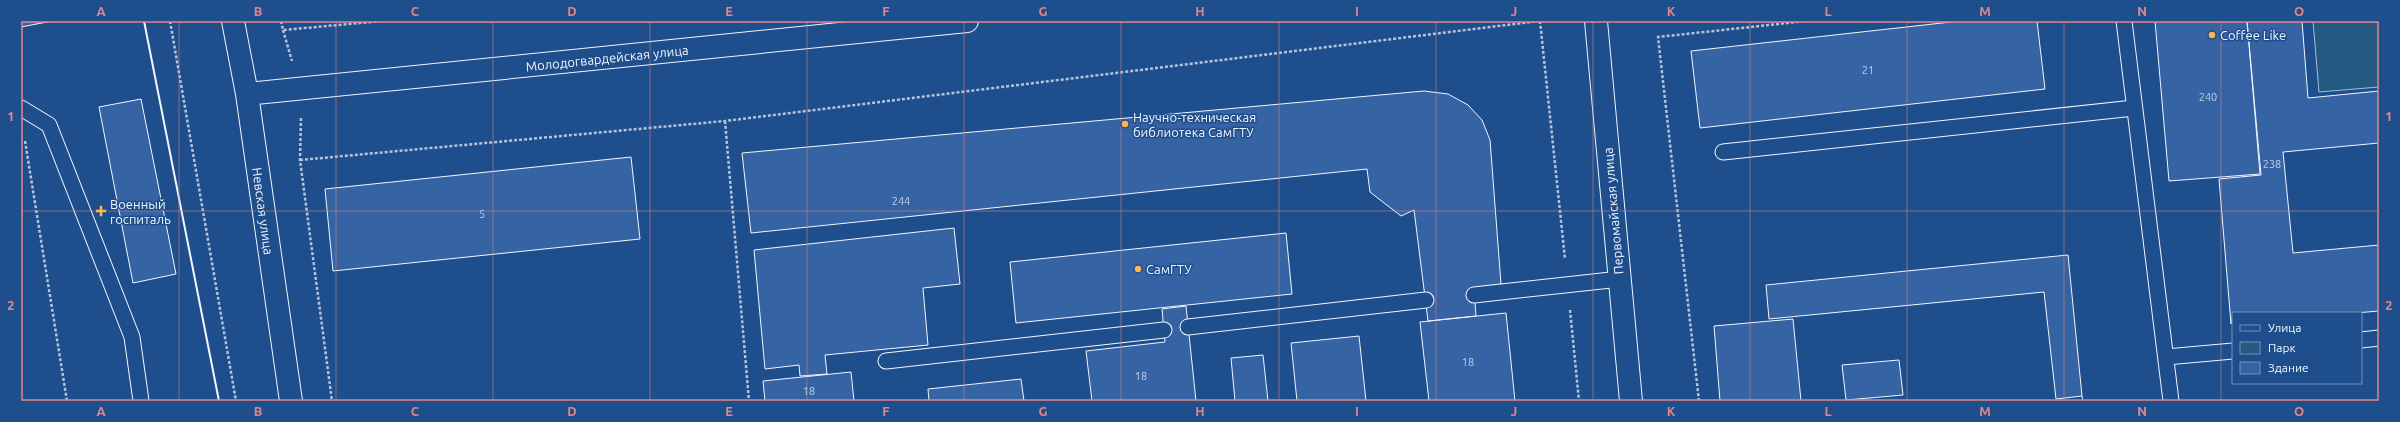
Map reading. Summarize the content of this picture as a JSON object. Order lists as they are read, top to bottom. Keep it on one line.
{"streets":{"street":["Молодогвардейская улица","Невская улица","Первомайская улица"]},"crossings":[["Молодогвардейская улица","Невская улица"]],"places":{"other":["Coffee Like","Научно-техническая библиотека СамГТУ","СамГТУ"],"health":["Военный госпиталь"]},"house_numbers":["21","240","238","244","5","18","18","18"],"legend":["Улица","Парк","Здание"],"grid":{"columns":["A","B","C","D","E","F","G","H","I","J","K","L","M","N","O"],"rows":["1","2"]}}
